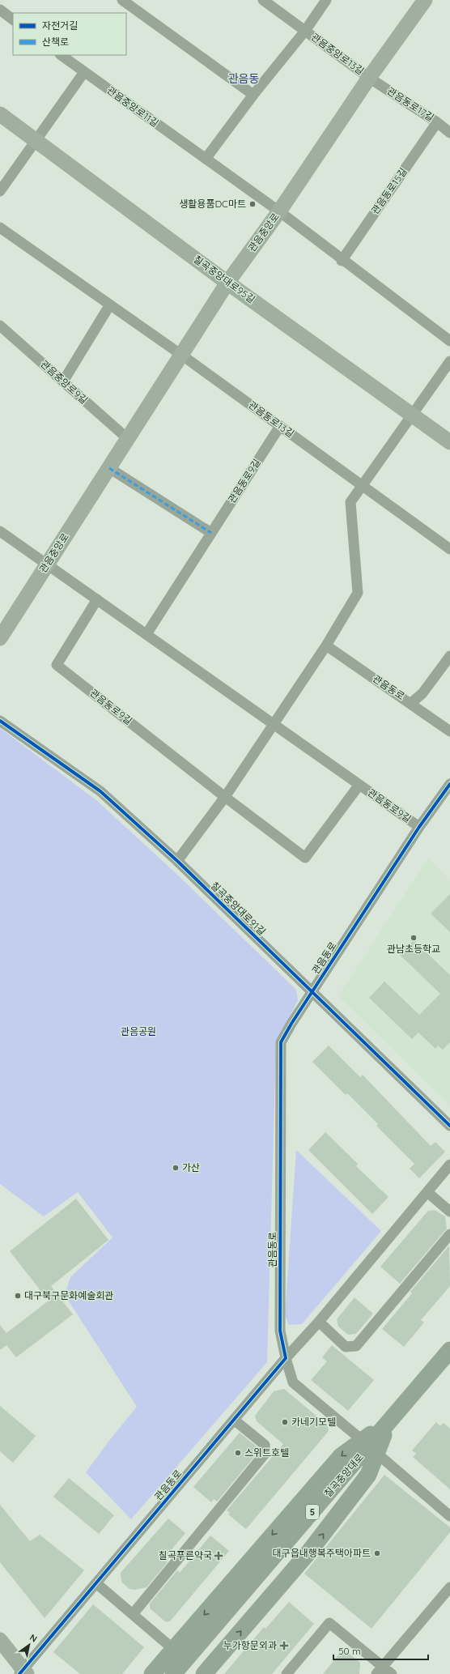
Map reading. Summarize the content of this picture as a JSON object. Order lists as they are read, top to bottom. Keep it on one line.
{"streets":{"main road":["관음중앙로","칠곡중앙대로95길","칠곡중앙대로","5"],"street":["관음중앙로13길","관음동로17길","관음중앙로11길","관음동로15길","관음중앙로9길","관음동로13길","관음동로9길","관음동로","칠곡중앙대로91길"]},"crossings":[["관음중앙로13길","관음동로17길"],["관음중앙로13길","관음중앙로"],["관음동로17길","관음동로15길"],["관음동로17길","관음중앙로"],["관음중앙로11길","관음중앙로"],["관음중앙로","칠곡중앙대로95길"],["관음중앙로","관음중앙로9길"],["관음중앙로","관음동로13길"],["관음중앙로","관음동로9길"],["관음동로13길","관음동로9길"],["관음동로9길","관음동로"],["관음동로","칠곡중앙대로91길"]],"districts":["관음동"],"parks":["관음공원"],"places":{"other":["생활용품DC마트","관남초등학교","가산","대구북구문화예술회관","카네기모텔","스위트호텔","대구읍내행복주택아파트"],"health":["칠곡푸른약국","누가항문외과"]},"legend":["자전거길","산책로"],"scale_bar":"50 m","north":"top right"}
